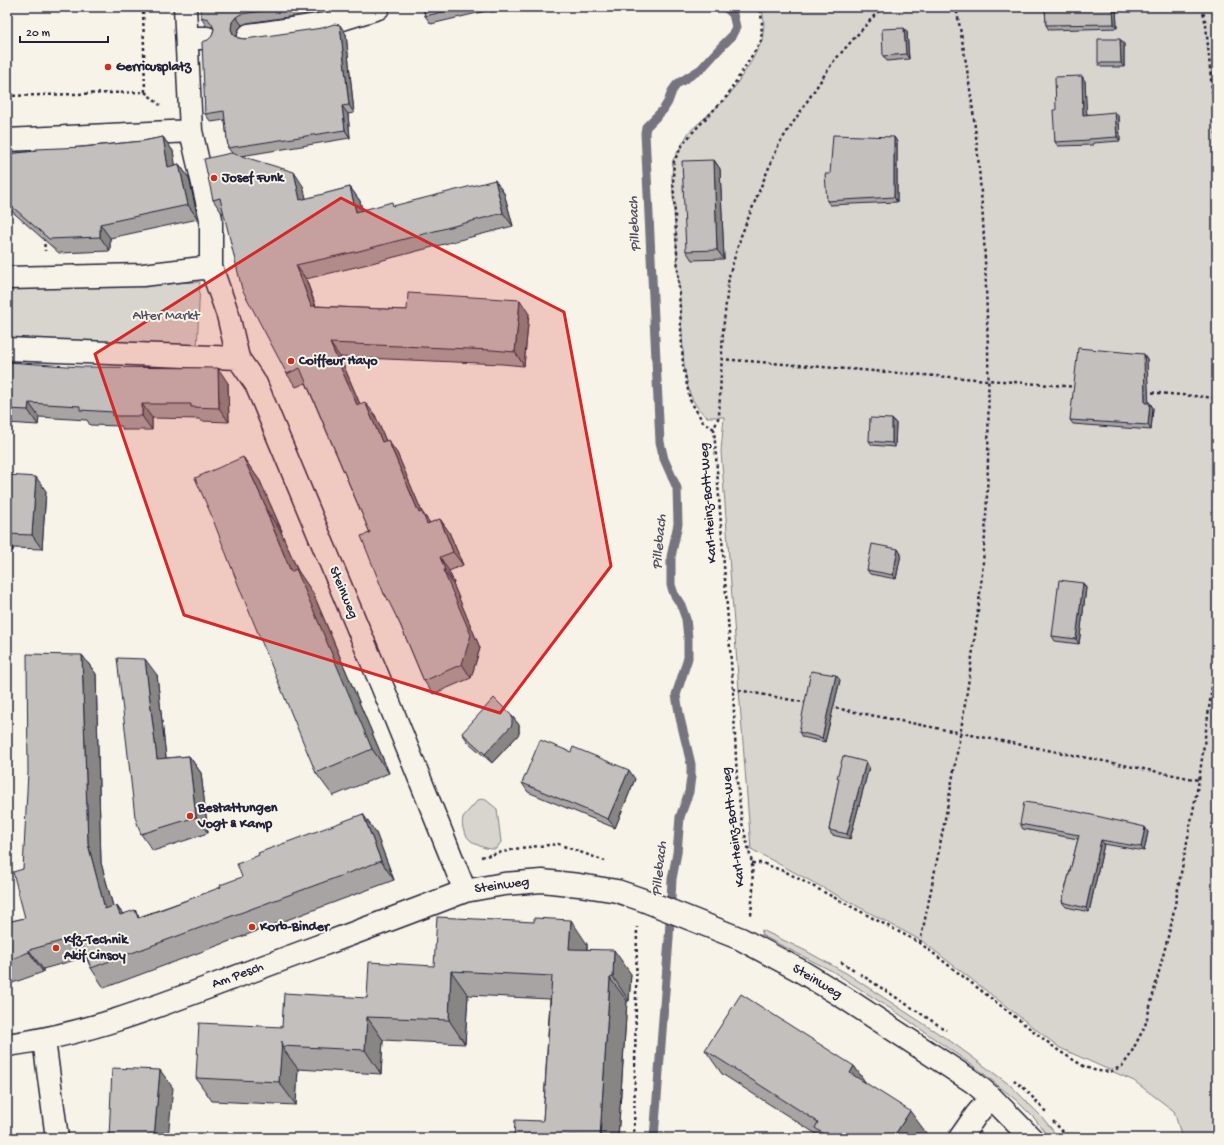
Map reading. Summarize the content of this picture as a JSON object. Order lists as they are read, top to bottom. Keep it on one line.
{"streets":{"street":["Steinweg","Am Pesch"],"path":["Karl-Heinz-Bott-Weg"]},"crossings":[["Karl-Heinz-Bott-Weg","Steinweg"],["Steinweg","Am Pesch"]],"water":["Pillebach"],"parks":["Alter Markt"],"places":["Gerricusplatz","Josef Funk","Coiffeur Hayo","Bestattungen Vogt & Kamp","Korb-Binder","Kfz-Technik Akif Cinsoy"],"scale_bar":"20 m"}
